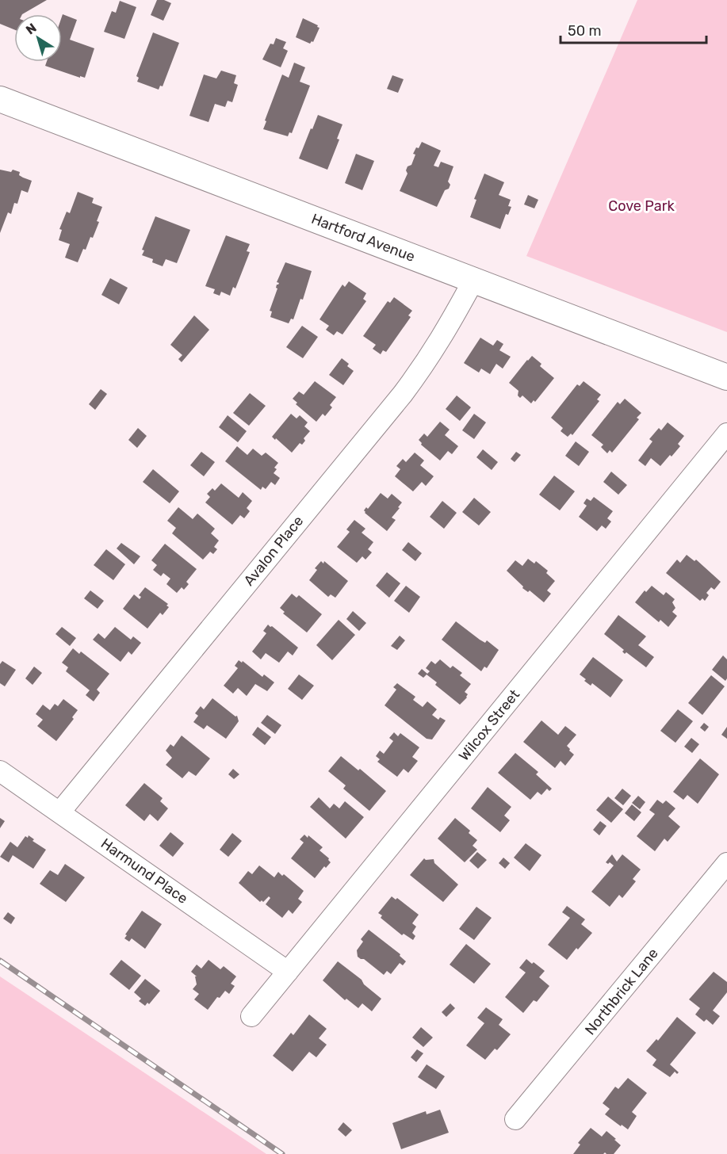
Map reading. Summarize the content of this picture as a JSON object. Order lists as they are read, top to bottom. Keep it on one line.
{"streets":{"street":["Hartford Avenue","Avalon Place","Wilcox Street","Harmund Place","Northbrick Lane"]},"crossings":[["Hartford Avenue","Avalon Place"],["Avalon Place","Harmund Place"],["Wilcox Street","Harmund Place"]],"parks":["Cove Park"],"scale_bar":"50 m","north":"top left"}
